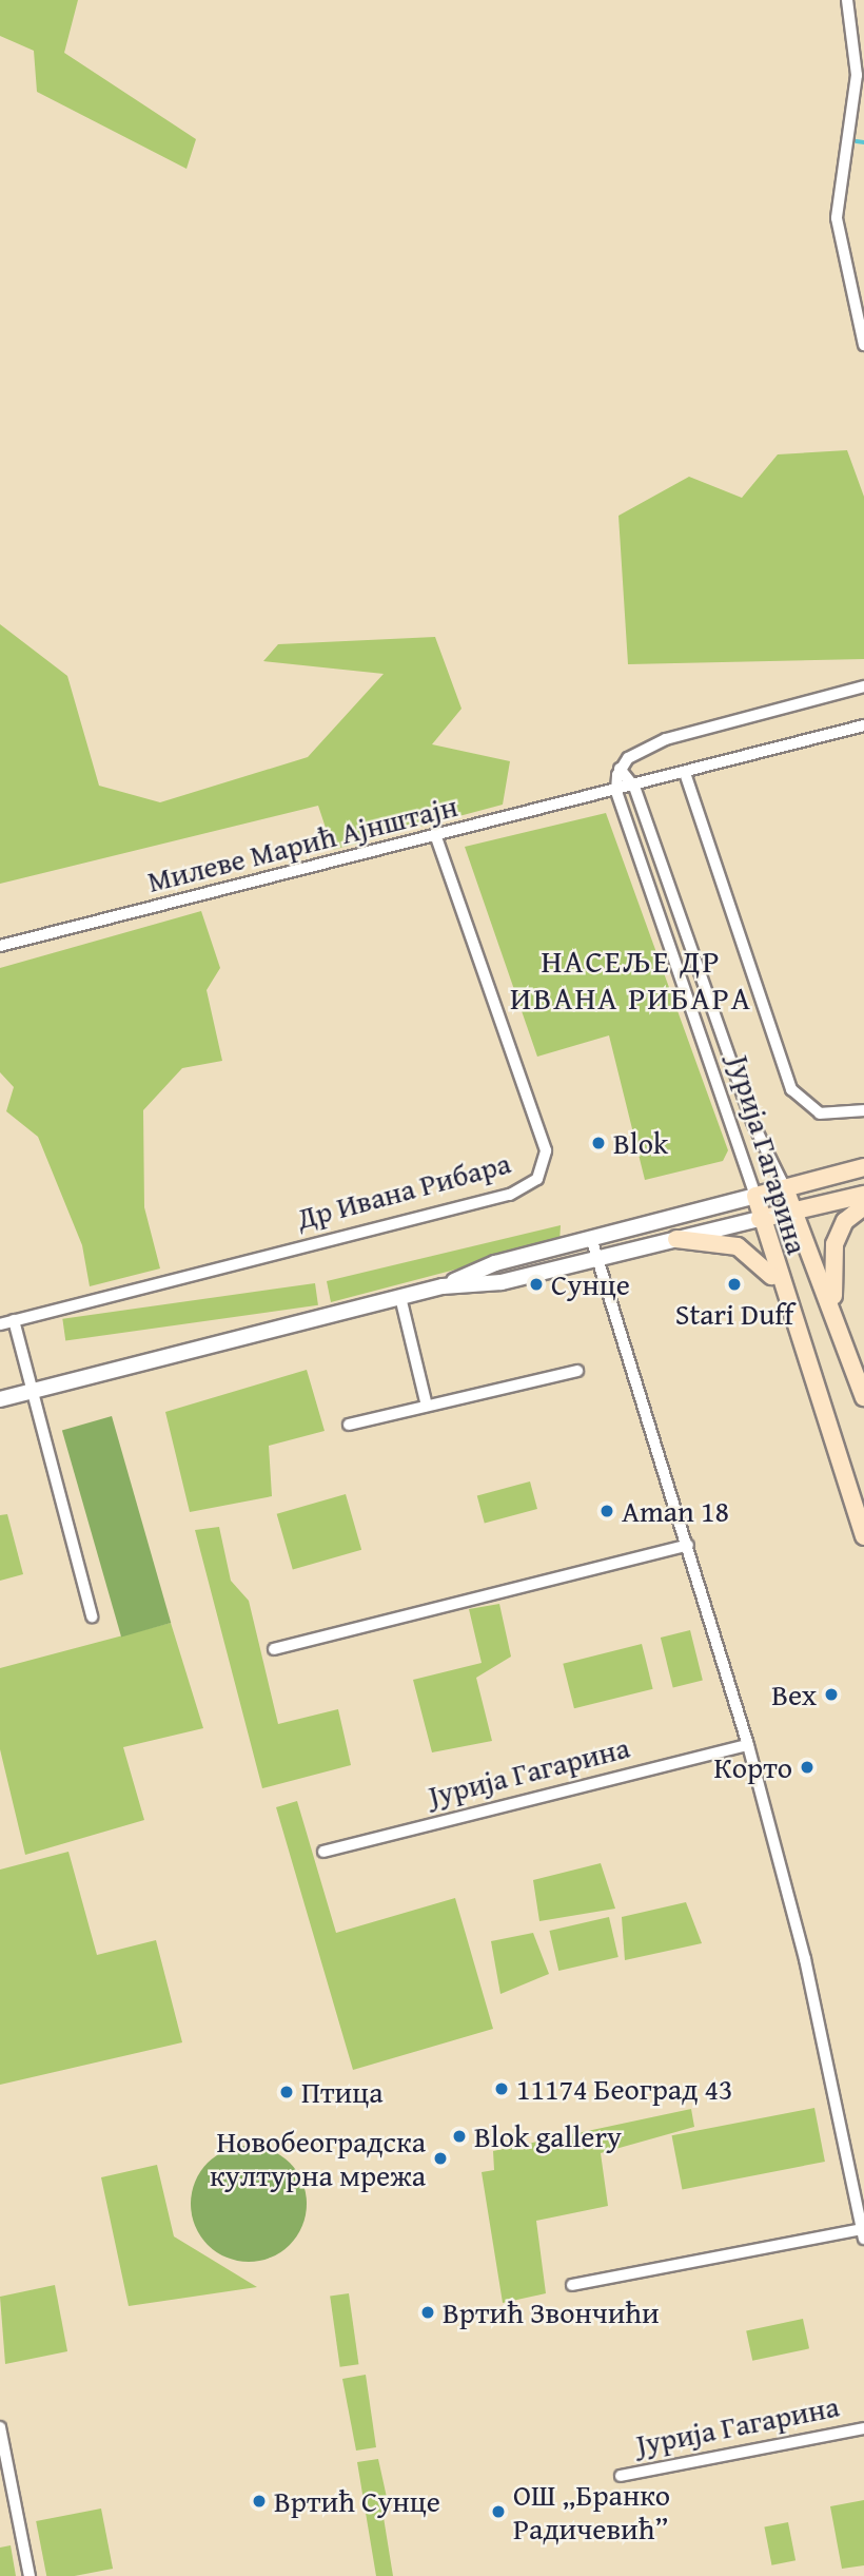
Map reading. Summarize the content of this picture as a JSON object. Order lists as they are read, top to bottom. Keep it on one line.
{"streets":{"main road":["Јурија Гагарина"],"street":["Милеве Марић Ајнштајн","Др Ивана Рибара"]},"crossings":[["Милеве Марић Ајнштајн","Јурија Гагарина"],["Милеве Марић Ајнштајн","Др Ивана Рибара"]],"districts":["НАСЕЉЕ ДР ИВАНА РИБАРА"],"places":["Blok","Сунце","Stari Duff","Aman 18","Bex","Корто","11174 Београд 43","Птица","Blok gallery","Новобеоградска културна мрежа","Вртић Звончићи","Вртић Сунце","ОШ „Бранко Радичевић”"]}
